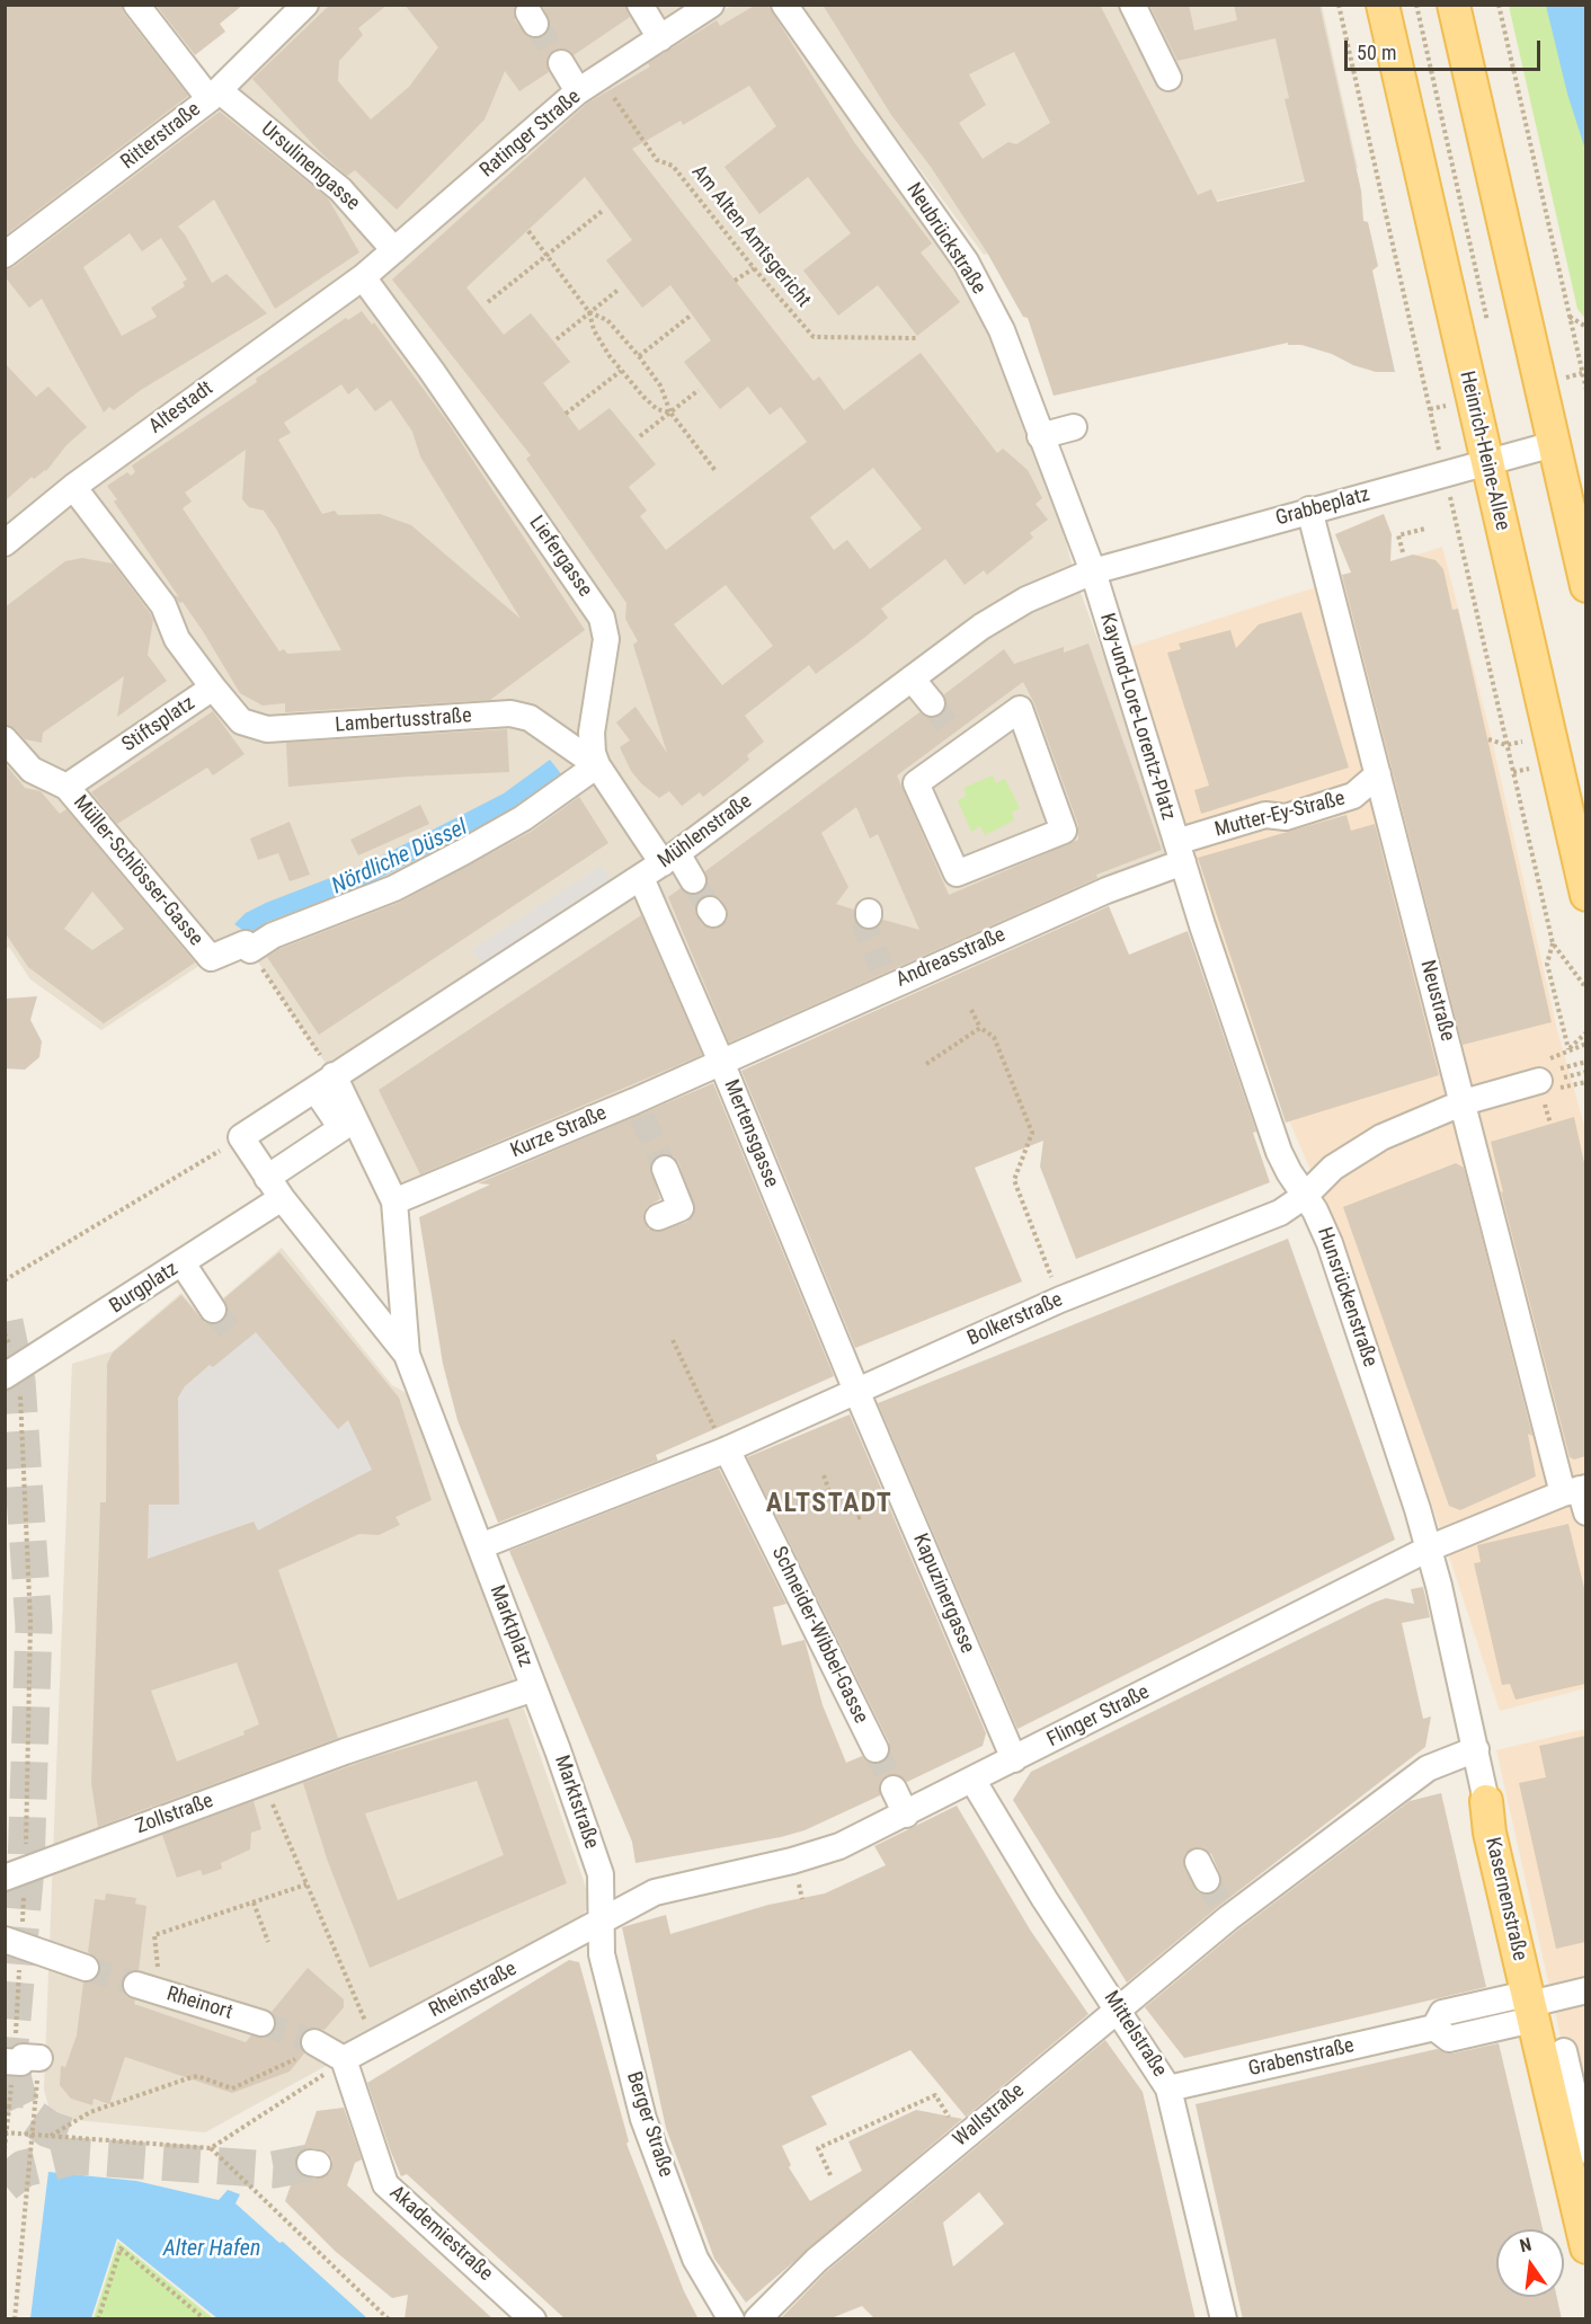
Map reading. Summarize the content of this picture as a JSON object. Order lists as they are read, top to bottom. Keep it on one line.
{"streets":{"main road":["Heinrich-Heine-Allee","Kasernenstraße"],"street":["Ratinger Straße","Ritterstraße","Ursulinengasse","Neubrückstraße","Altestadt","Grabbeplatz","Liefergasse","Kay-und-Lore-Lorentz-Platz","Lambertusstraße","Stiftsplatz","Mutter-Ey-Straße","Mühlenstraße","Müller-Schlösser-Gasse","Andreasstraße","Neustraße","Kurze Straße","Mertensgasse","Burgplatz","Hunsrückenstraße","Bolkerstraße","Kapuzinergasse","Marktplatz","Schneider-Wibbel-Gasse","Flinger Straße","Marktstraße","Zollstraße","Rheinstraße","Rheinort","Mittelstraße","Grabenstraße","Wallstraße","Berger Straße","Akademiestraße"],"path":["Am Alten Amtsgericht"]},"crossings":[["Ratinger Straße","Ursulinengasse"],["Ratinger Straße","Am Alten Amtsgericht"],["Ratinger Straße","Altestadt"],["Ratinger Straße","Liefergasse"],["Ritterstraße","Ursulinengasse"],["Neubrückstraße","Grabbeplatz"],["Neubrückstraße","Kay-und-Lore-Lorentz-Platz"],["Neubrückstraße","Mühlenstraße"],["Altestadt","Liefergasse"],["Altestadt","Stiftsplatz"],["Heinrich-Heine-Allee","Grabbeplatz"],["Grabbeplatz","Kay-und-Lore-Lorentz-Platz"],["Grabbeplatz","Mühlenstraße"],["Grabbeplatz","Neustraße"],["Liefergasse","Lambertusstraße"],["Kay-und-Lore-Lorentz-Platz","Mutter-Ey-Straße"],["Kay-und-Lore-Lorentz-Platz","Mühlenstraße"],["Kay-und-Lore-Lorentz-Platz","Andreasstraße"],["Kay-und-Lore-Lorentz-Platz","Hunsrückenstraße"],["Lambertusstraße","Stiftsplatz"],["Stiftsplatz","Müller-Schlösser-Gasse"],["Mutter-Ey-Straße","Andreasstraße"],["Mutter-Ey-Straße","Neustraße"],["Mutter-Ey-Straße","Hunsrückenstraße"],["Mühlenstraße","Mertensgasse"],["Mühlenstraße","Burgplatz"],["Andreasstraße","Kurze Straße"],["Andreasstraße","Mertensgasse"],["Andreasstraße","Hunsrückenstraße"],["Neustraße","Bolkerstraße"],["Neustraße","Flinger Straße"],["Kurze Straße","Mertensgasse"],["Mertensgasse","Bolkerstraße"],["Mertensgasse","Kapuzinergasse"],["Hunsrückenstraße","Bolkerstraße"],["Hunsrückenstraße","Flinger Straße"],["Hunsrückenstraße","Kasernenstraße"],["Bolkerstraße","Kapuzinergasse"],["Bolkerstraße","Marktplatz"],["Bolkerstraße","Schneider-Wibbel-Gasse"],["Kapuzinergasse","Flinger Straße"],["Marktplatz","Marktstraße"],["Marktplatz","Zollstraße"],["Flinger Straße","Marktstraße"],["Flinger Straße","Kasernenstraße"],["Flinger Straße","Rheinstraße"],["Flinger Straße","Mittelstraße"],["Flinger Straße","Berger Straße"],["Marktstraße","Rheinstraße"],["Marktstraße","Berger Straße"],["Kasernenstraße","Grabenstraße"],["Kasernenstraße","Wallstraße"],["Rheinstraße","Berger Straße"],["Rheinstraße","Akademiestraße"],["Mittelstraße","Grabenstraße"],["Mittelstraße","Wallstraße"]],"districts":["ALTSTADT"],"water":["Nördliche Düssel","Alter Hafen"],"scale_bar":"50 m","north":"top"}
